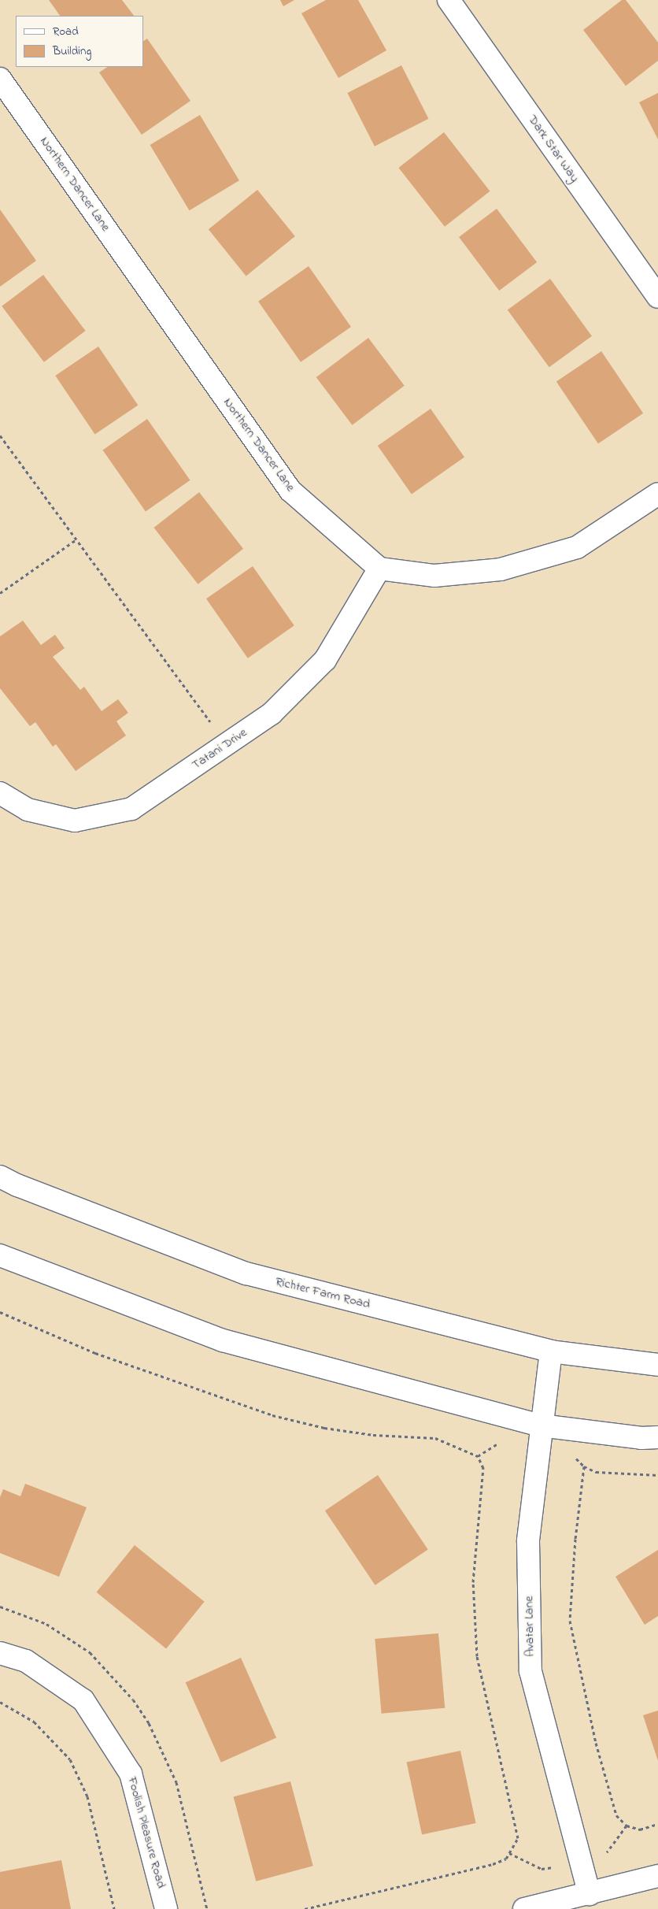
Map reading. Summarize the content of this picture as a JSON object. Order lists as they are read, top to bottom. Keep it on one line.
{"streets":{"street":["Dark Star Way","Northern Dancer Lane","Tatani Drive","Richter Farm Road","Avatar Lane","Foolish Pleasure Road"]},"crossings":[["Northern Dancer Lane","Tatani Drive"],["Richter Farm Road","Avatar Lane"]],"legend":["Road","Building"]}
